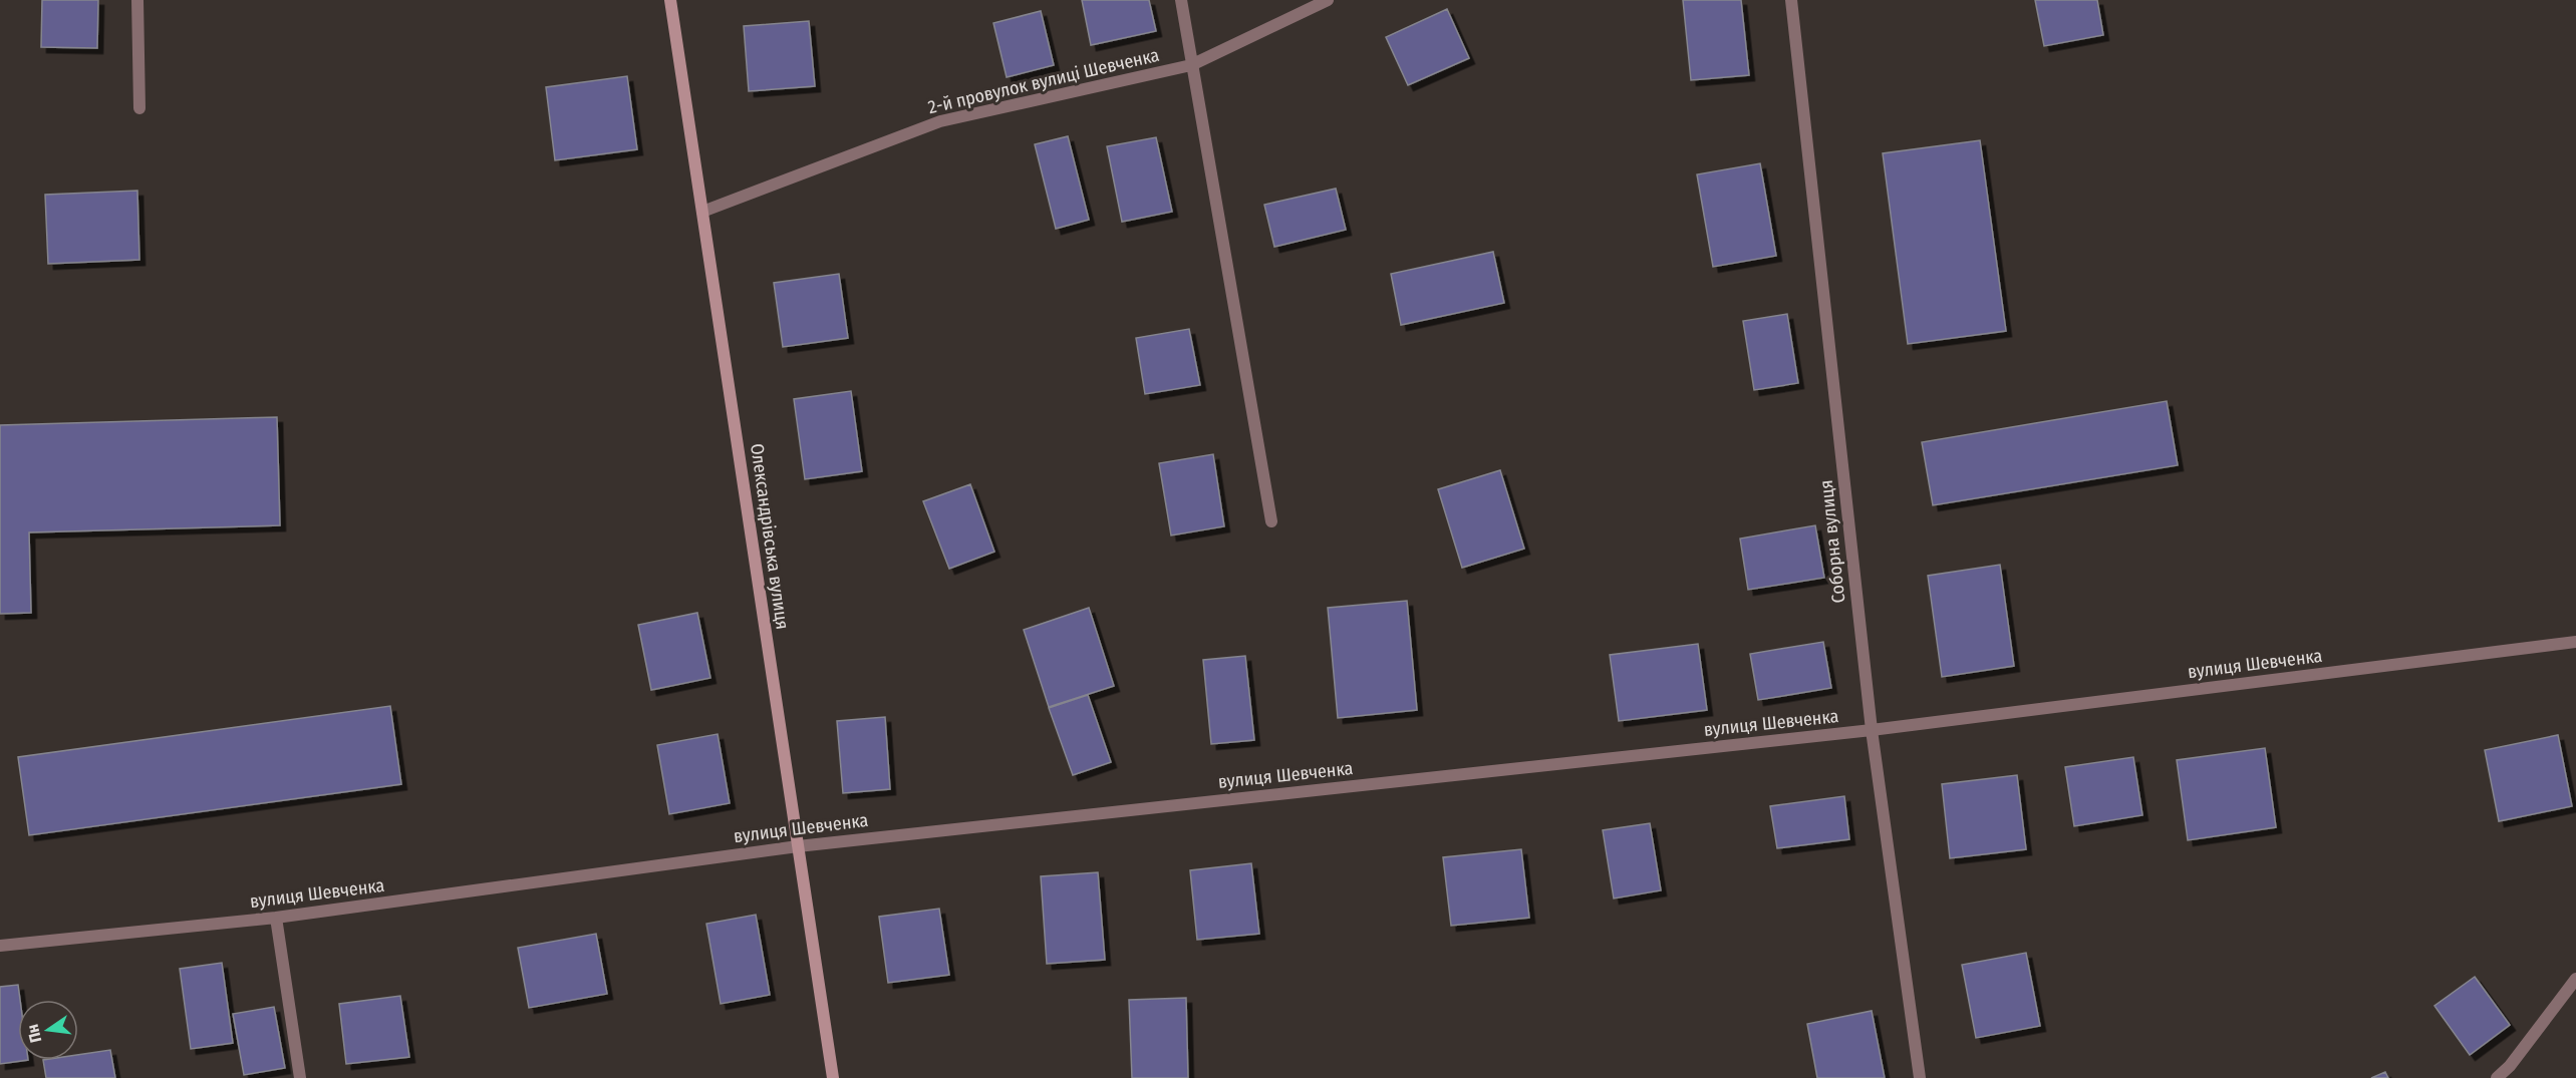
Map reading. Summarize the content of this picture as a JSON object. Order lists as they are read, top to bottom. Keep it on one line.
{"streets":{"main road":["Олександрівська вулиця"],"street":["2-й провулок вулиці Шевченка","Соборна вулиця","вулиця Шевченка"]},"crossings":[["2-й провулок вулиці Шевченка","Олександрівська вулиця"],["Олександрівська вулиця","вулиця Шевченка"],["Соборна вулиця","вулиця Шевченка"]],"north":"left"}
